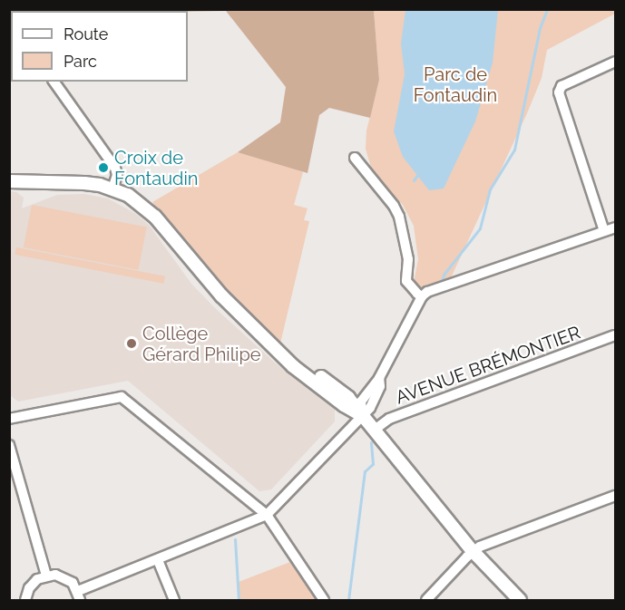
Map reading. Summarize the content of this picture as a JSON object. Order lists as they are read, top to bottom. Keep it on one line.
{"streets":{"street":["AVENUE BRÉMONTIER"]},"parks":["Parc de Fontaudin"],"places":["Croix de Fontaudin","Collège Gérard Philipe"],"legend":["Route","Parc"]}
